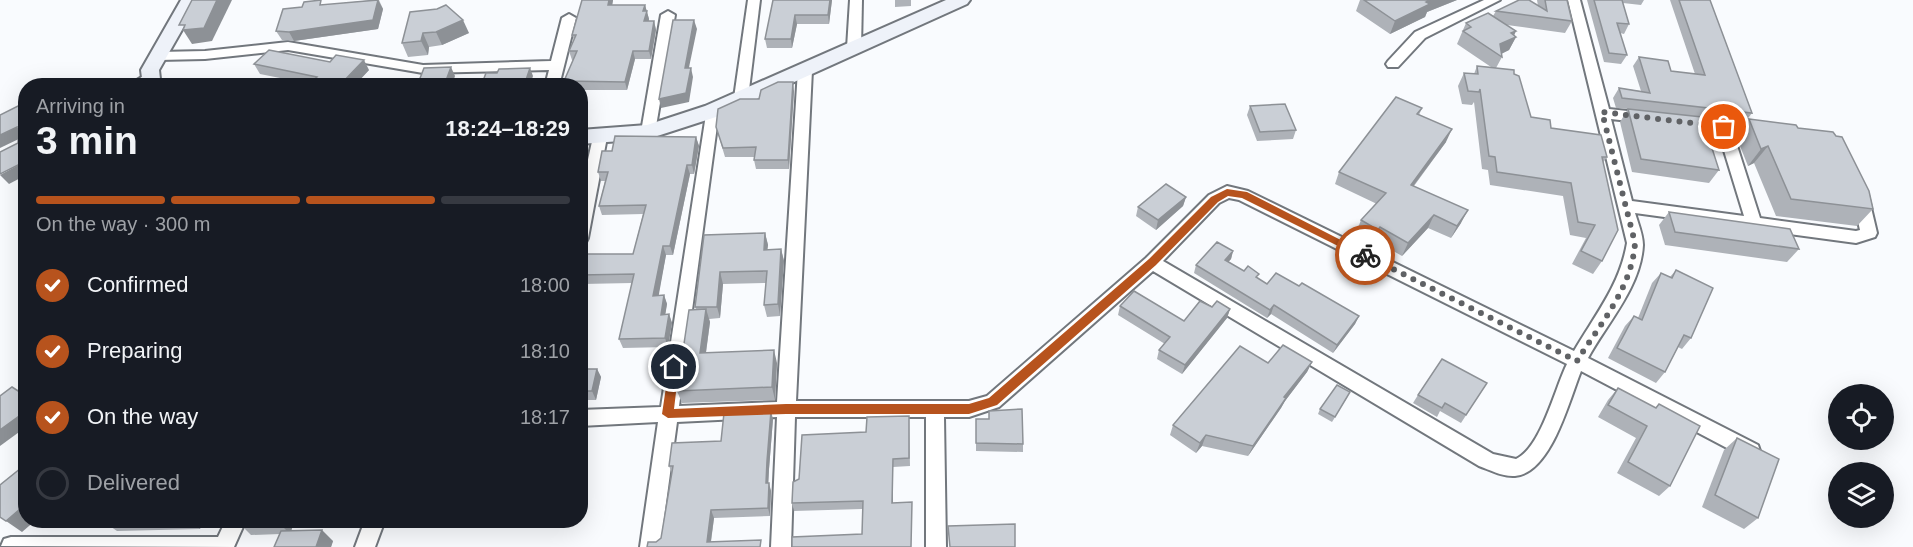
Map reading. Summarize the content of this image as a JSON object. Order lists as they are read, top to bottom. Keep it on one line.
{"page":{"heading":["3 min","Arriving in","18:24–18:29"],"bar":"On the way · 300 m","list":[["Confirmed","18:00"],["Preparing","18:10"],["On the way","18:17"],"Delivered"]}}
